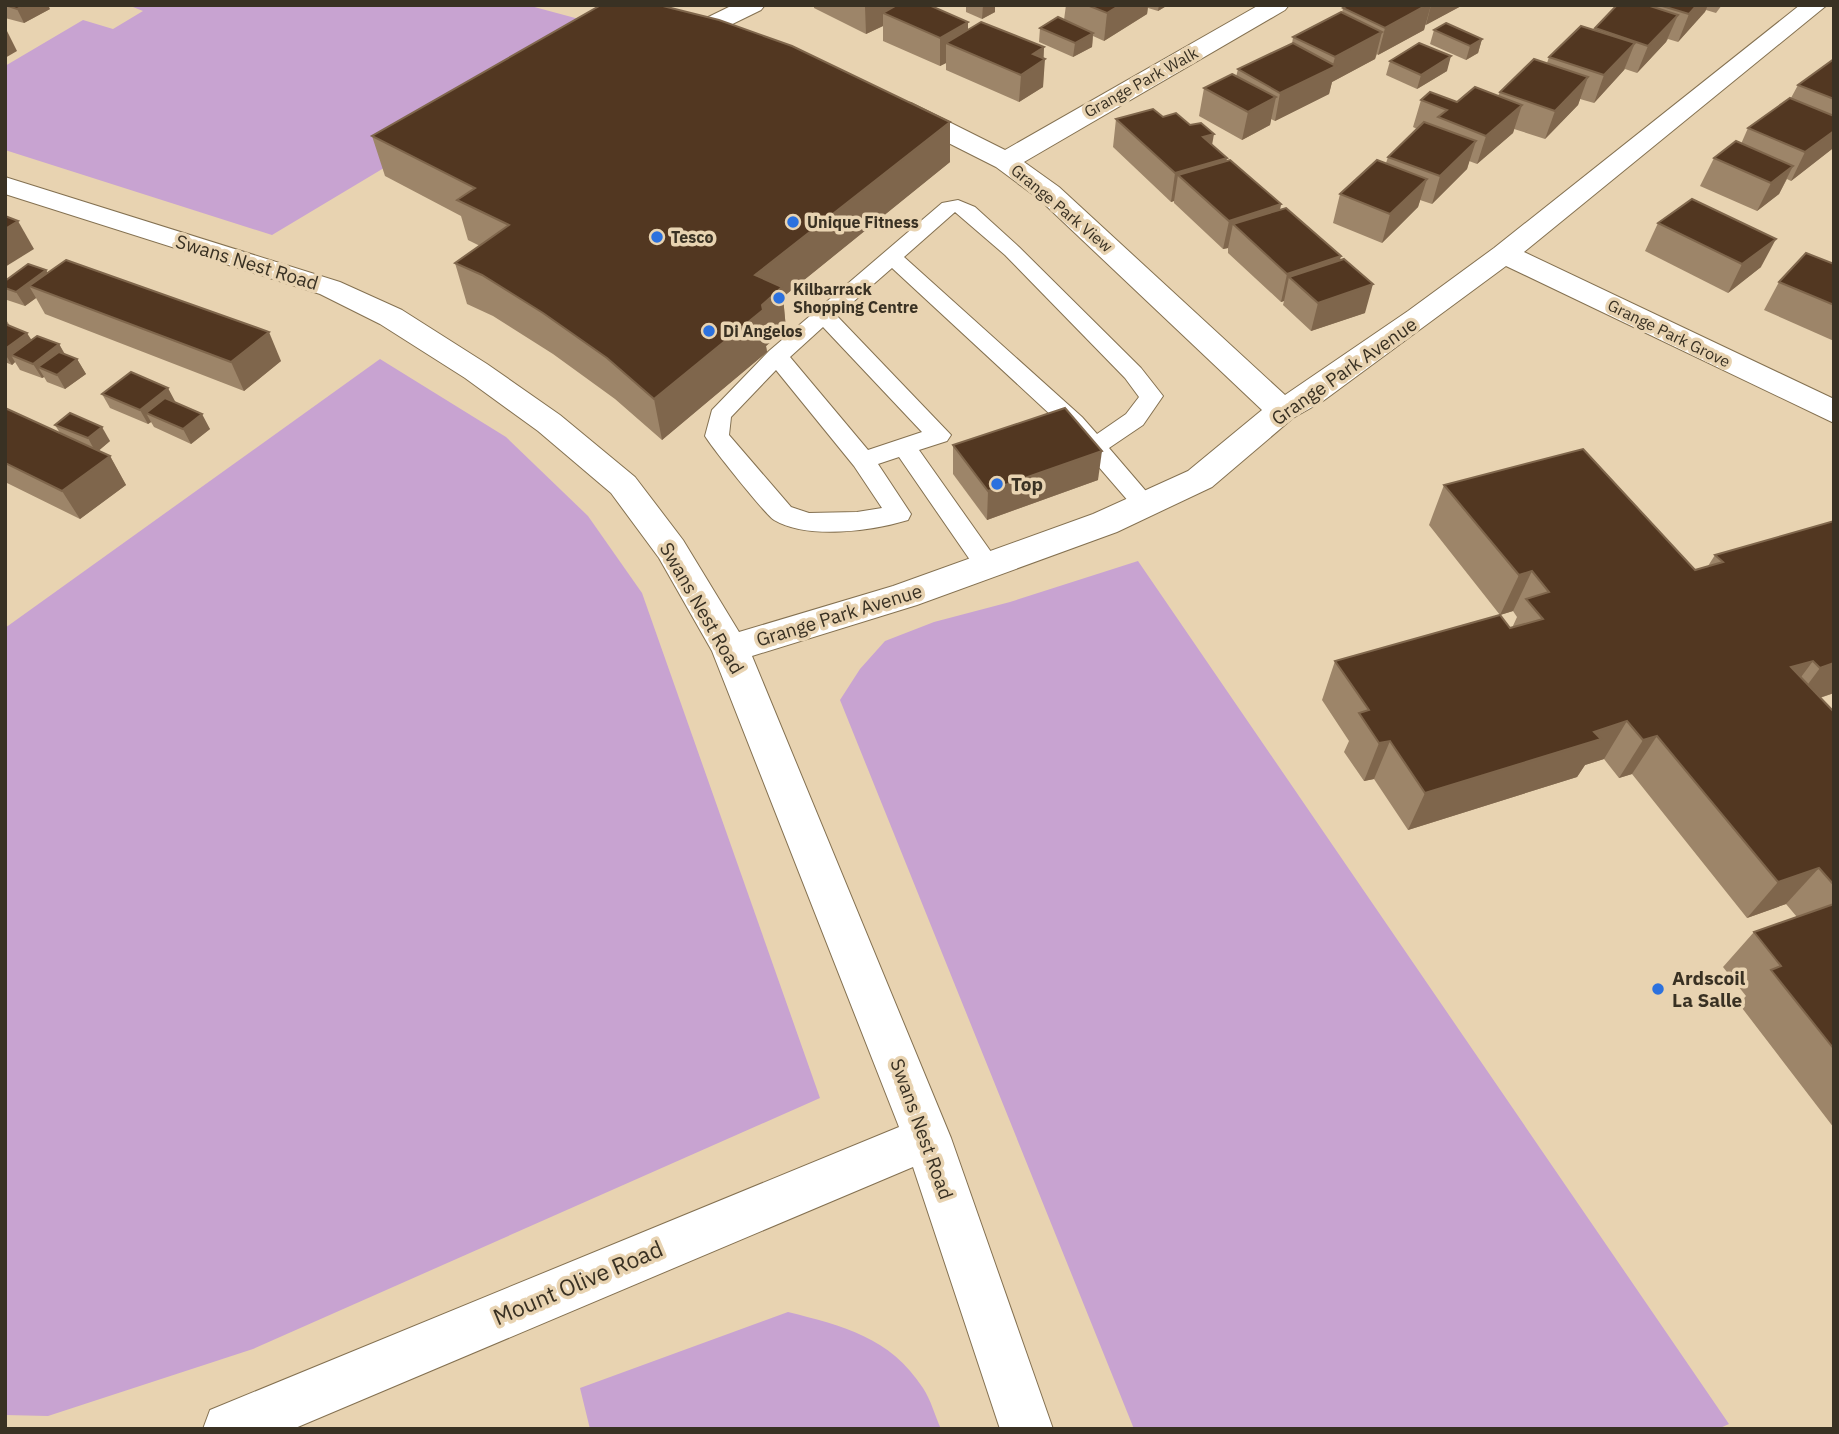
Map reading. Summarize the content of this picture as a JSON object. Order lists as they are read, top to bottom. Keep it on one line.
{"streets":{"street":["Grange Park Walk","Grange Park View","Swans Nest Road","Grange Park Grove","Grange Park Avenue","Mount Olive Road"]},"crossings":[["Grange Park Walk","Grange Park View"],["Grange Park View","Grange Park Avenue"],["Swans Nest Road","Grange Park Avenue"],["Swans Nest Road","Mount Olive Road"],["Grange Park Grove","Grange Park Avenue"]],"places":["Unique Fitness","Tesco","Kilbarrack Shopping Centre","Di Angelos","Top","Ardscoil La Salle"]}
